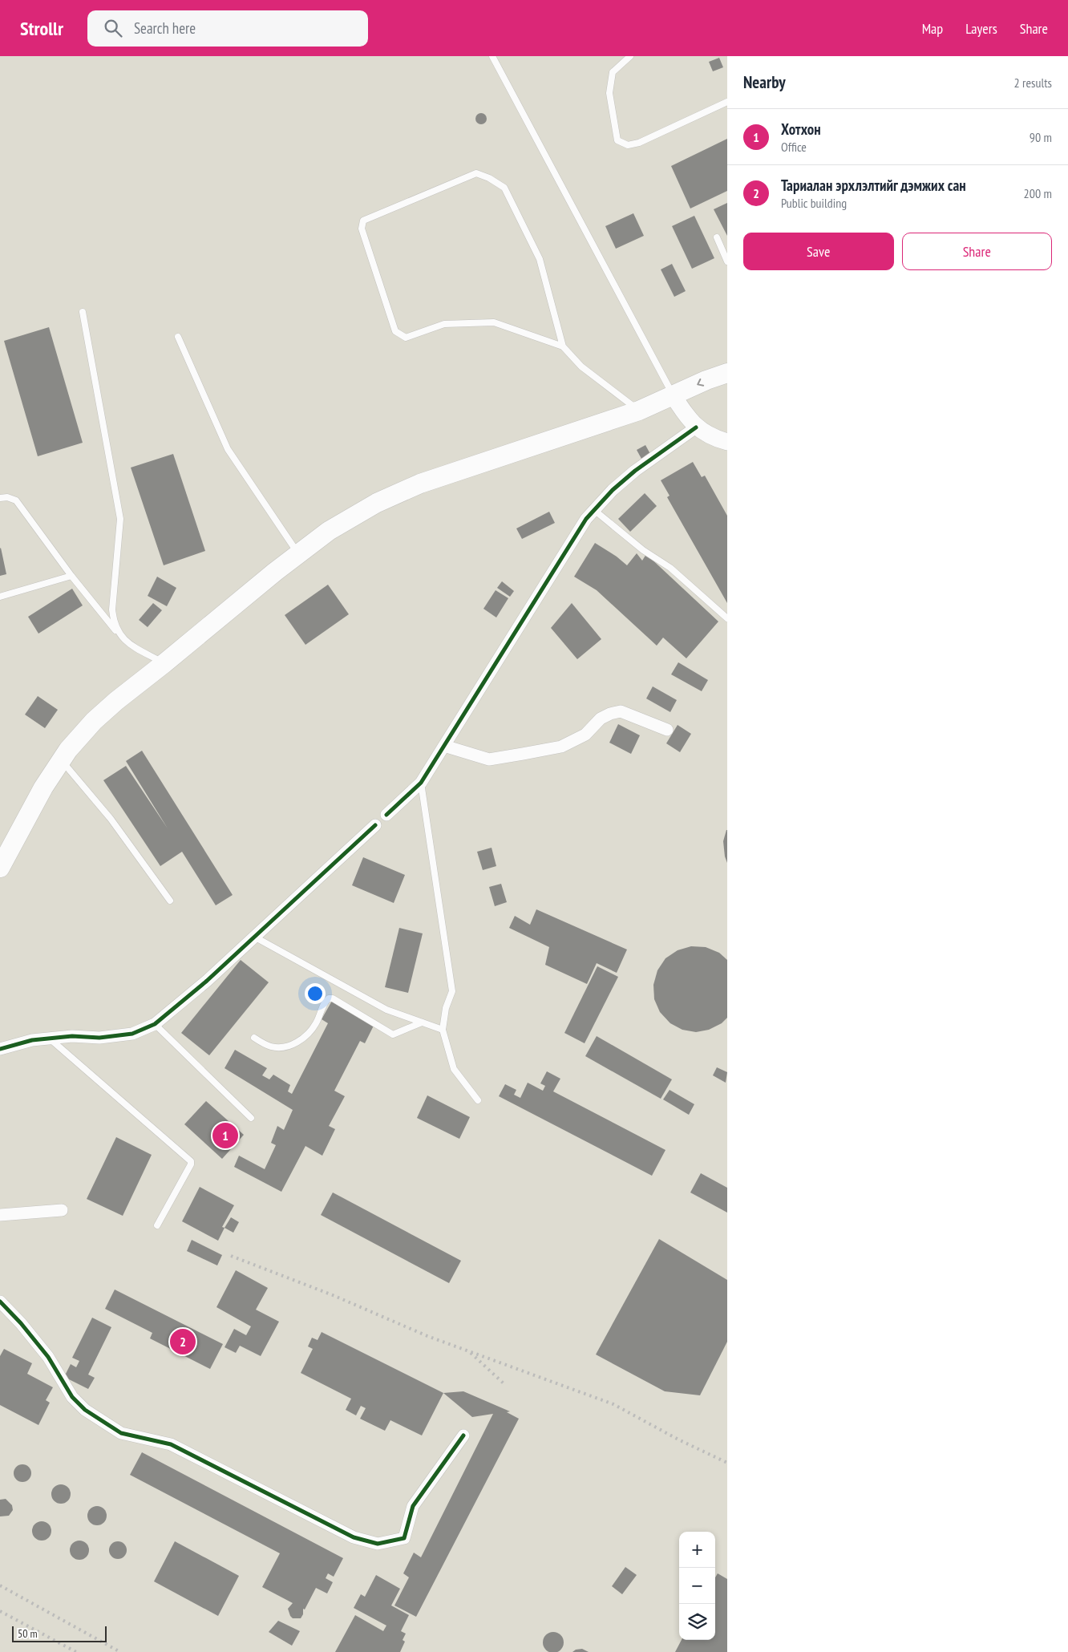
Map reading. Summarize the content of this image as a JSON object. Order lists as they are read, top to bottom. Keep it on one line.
{"scale_bar":"50 m","page":{"header":"Strollr","search":"Search here","nav":["Map","Layers","Share"],"heading":["Nearby","2 results"],"list":[{"mark":"1","name":"Хотхон","note":"Office","value":"90 m"},{"mark":"2","name":"Тариалан эрхлэлтийг дэмжих сан","note":"Public building","value":"200 m"}],"buttons":["Save","Share"],"pins":["1","2"],"map_buttons":["+","−"],"scale":"50 m"}}
